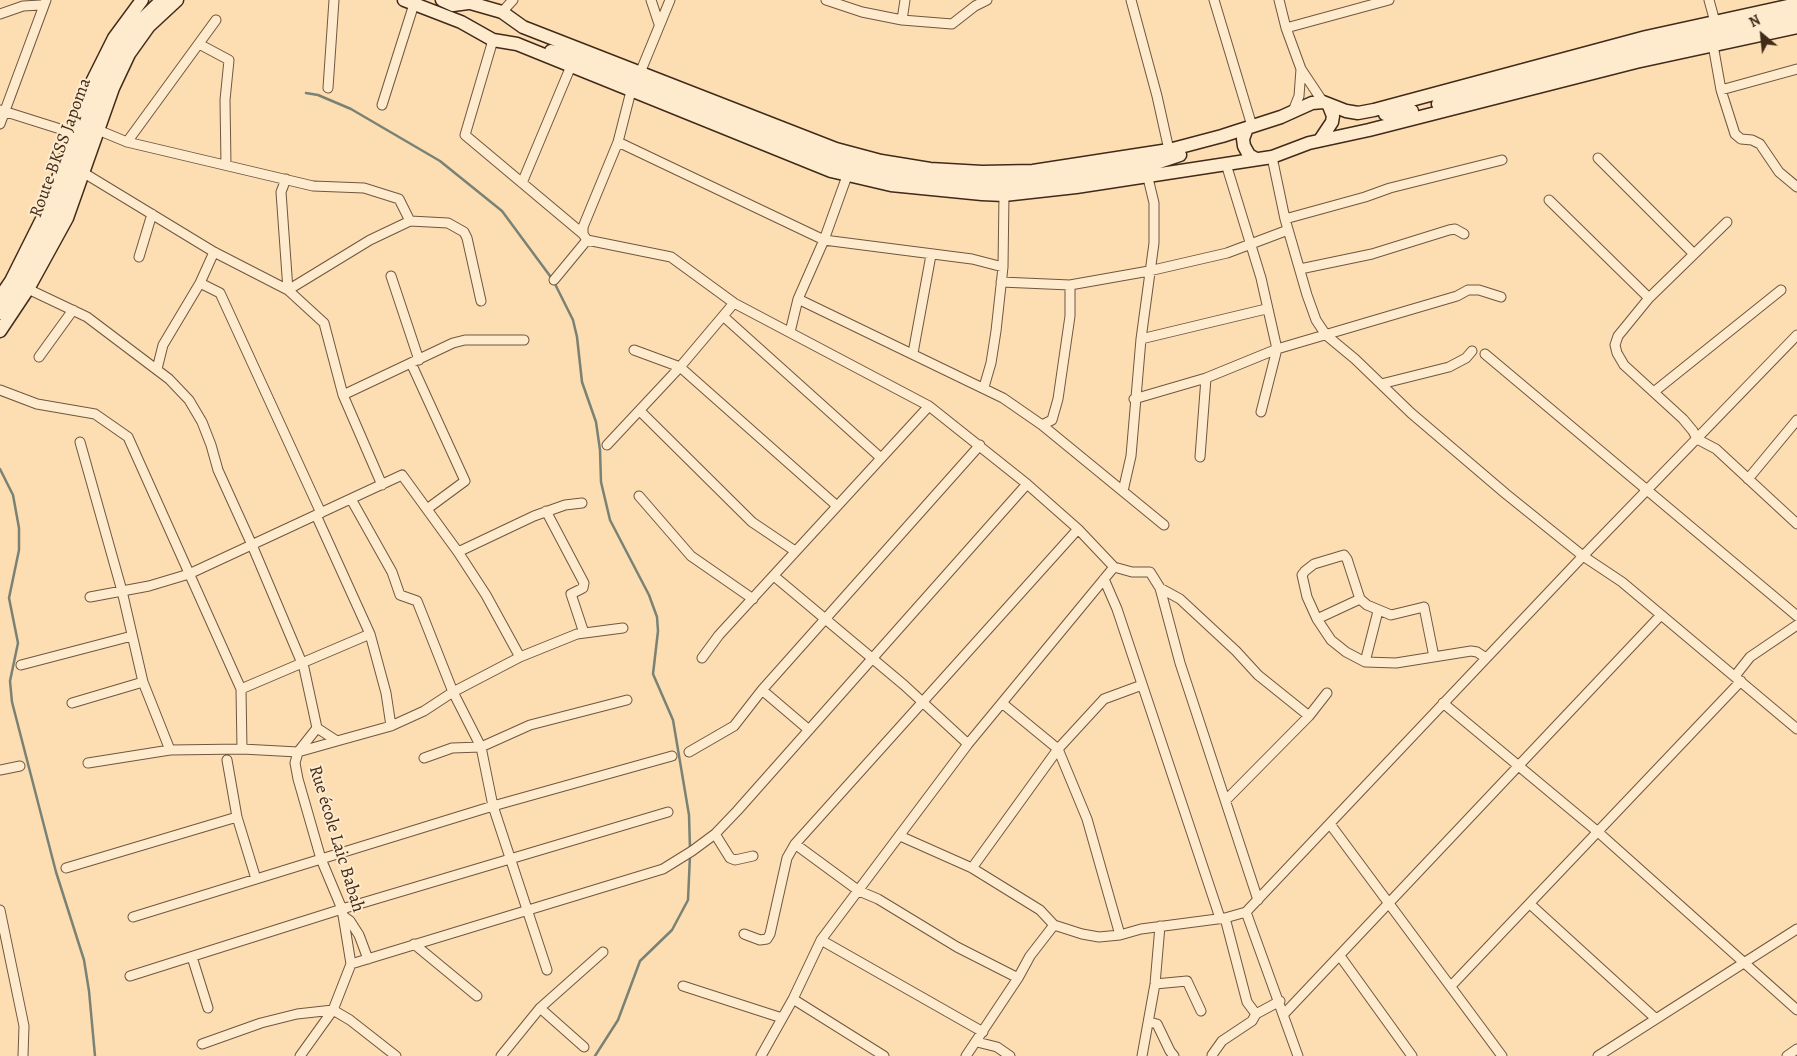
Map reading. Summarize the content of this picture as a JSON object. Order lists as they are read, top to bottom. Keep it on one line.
{"streets":{"main road":["Route BKSS Japoma"],"street":["Rue école Laic Babah"]},"north":"top left"}
